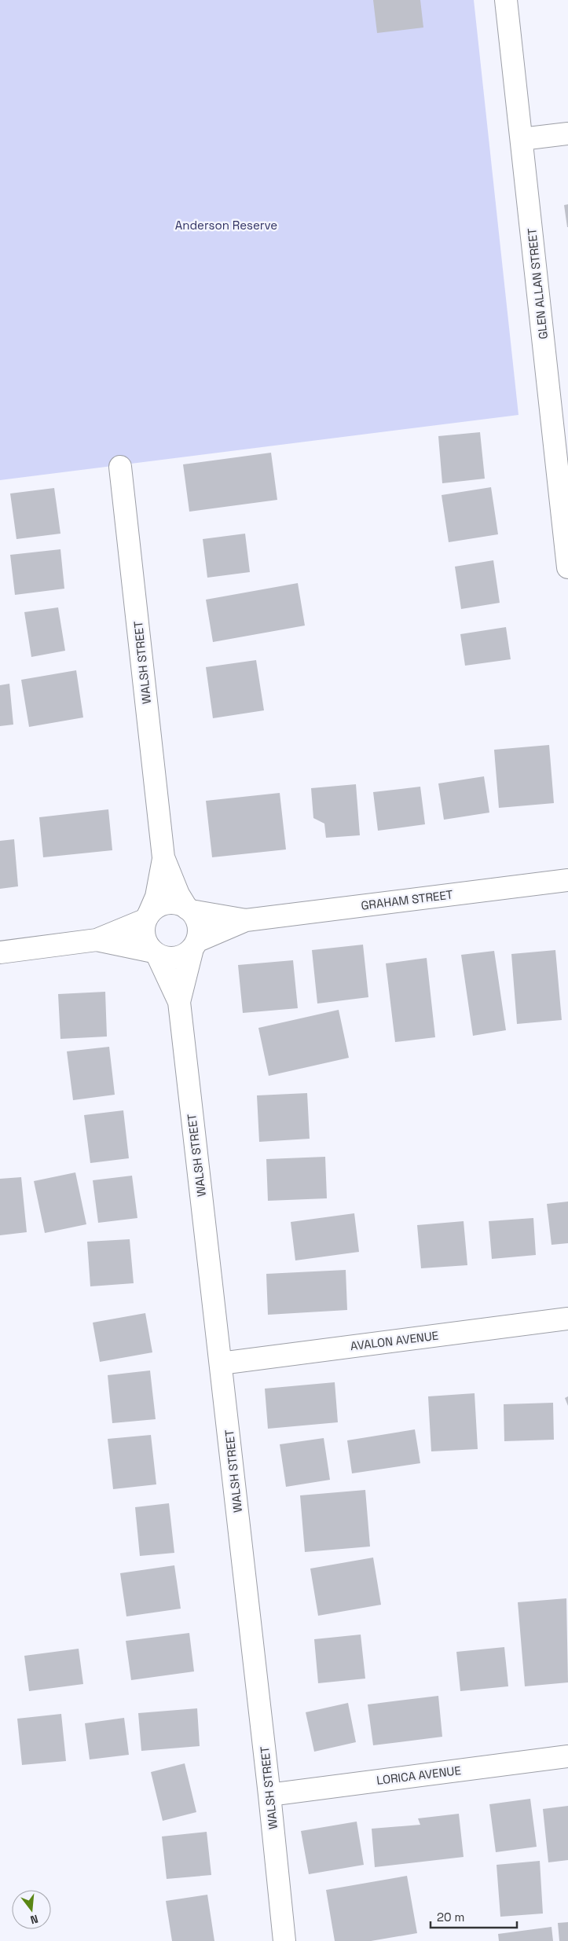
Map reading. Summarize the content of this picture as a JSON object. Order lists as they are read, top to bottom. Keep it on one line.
{"streets":{"street":["GLEN ALLAN STREET","WALSH STREET","GRAHAM STREET","AVALON AVENUE","LORICA AVENUE"]},"crossings":[["WALSH STREET","GRAHAM STREET"],["WALSH STREET","AVALON AVENUE"],["WALSH STREET","LORICA AVENUE"]],"parks":["Anderson Reserve"],"scale_bar":"20 m","north":"bottom"}
